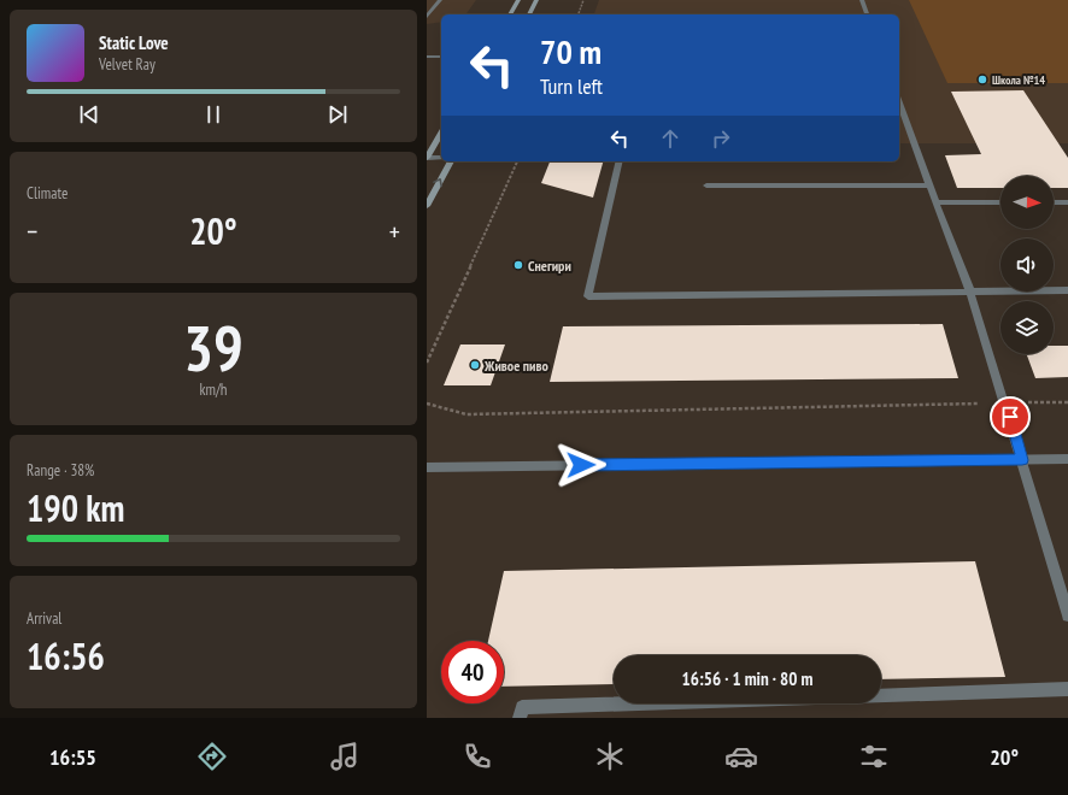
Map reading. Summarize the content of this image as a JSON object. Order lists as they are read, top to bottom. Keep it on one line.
{"places":["Школа №14","Снегири","Живое пиво"],"north":"right","page":{"turn":["70 m","Turn left"],"song":["Static Love","Velvet Ray"],"tile":["Climate",["39","km/h"],["Range · 38%","190 km"],["Arrival","16:56"]],"heat":["−","20°","+"],"limit":"40","trip":"16:56 · 1 min · 80 m","tabs":["16:55","20°"]}}
